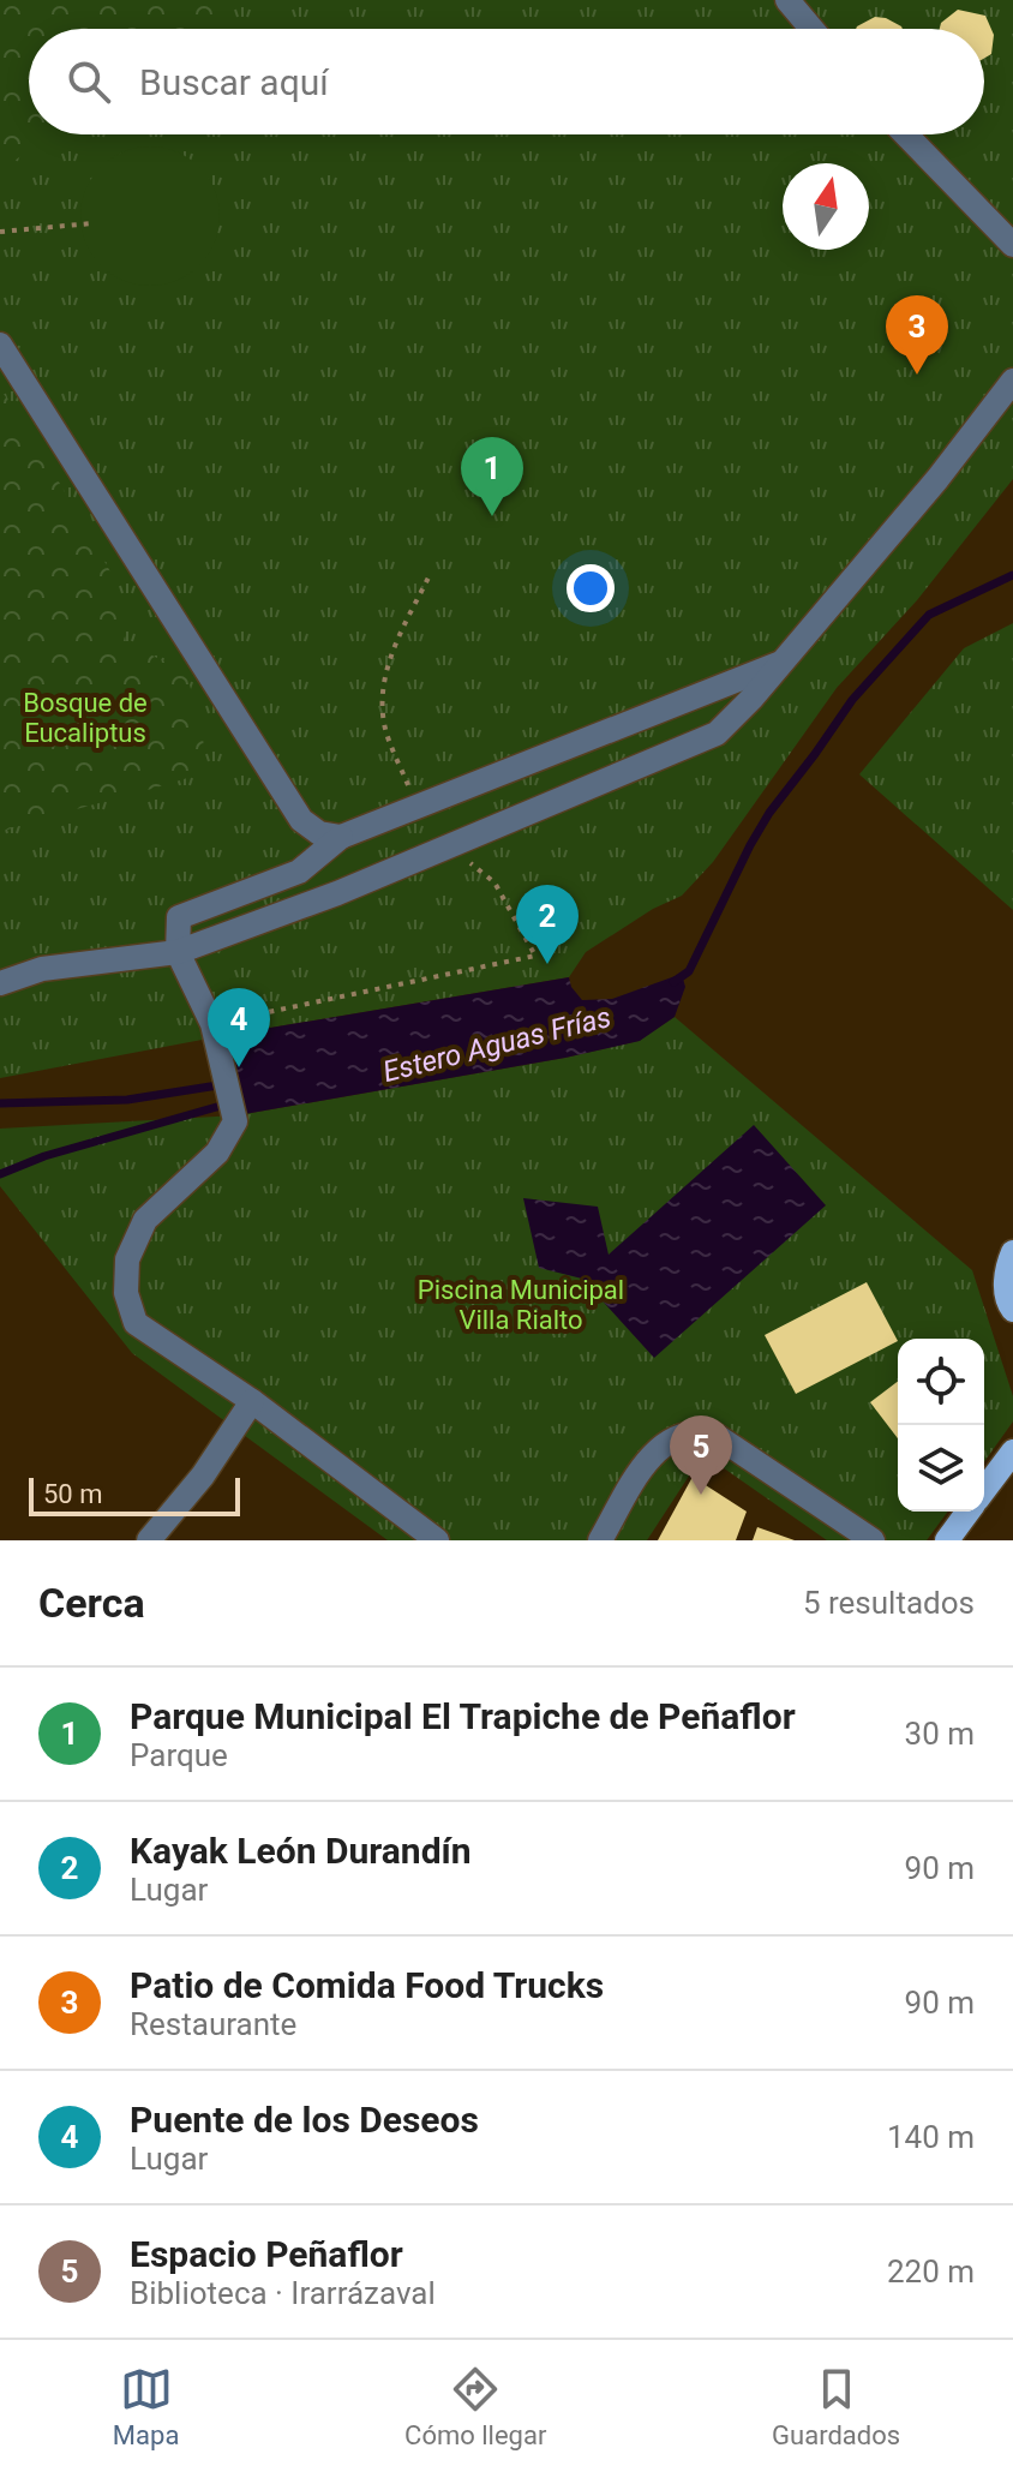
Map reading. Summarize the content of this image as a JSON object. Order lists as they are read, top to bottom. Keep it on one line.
{"water":["Estero Aguas Frías"],"parks":["Bosque de Eucaliptus","Piscina Municipal Villa Rialto"],"scale_bar":"50 m","north":"top","page":{"search":"Buscar aquí","pins":["3","1","2","4","5"],"scale":"50 m","heading":["Cerca","5 resultados"],"list":[{"mark":"1","name":"Parque Municipal El Trapiche de Peñaflor","note":"Parque","value":"30 m"},{"mark":"2","name":"Kayak León Durandín","note":"Lugar","value":"90 m"},{"mark":"3","name":"Patio de Comida Food Trucks","note":"Restaurante","value":"90 m"},{"mark":"4","name":"Puente de los Deseos","note":"Lugar","value":"140 m"},{"mark":"5","name":"Espacio Peñaflor","note":"Biblioteca · Irarrázaval","value":"220 m"}],"nav":["Mapa","Cómo llegar","Guardados"]}}
